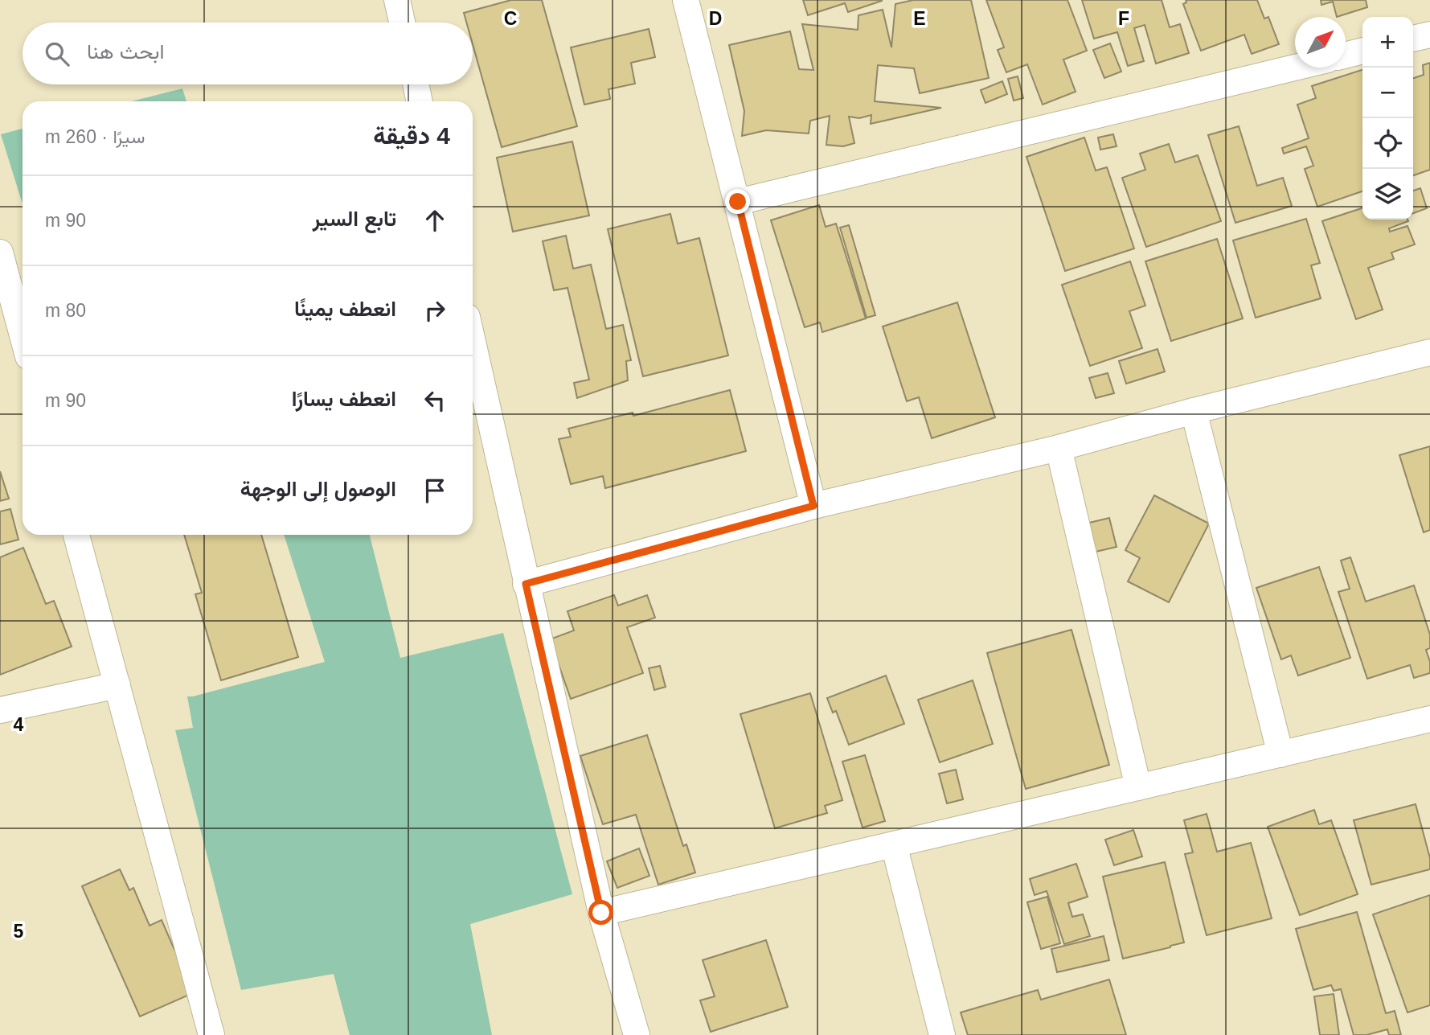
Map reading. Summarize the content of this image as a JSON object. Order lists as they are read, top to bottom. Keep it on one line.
{"north":"top right","page":{"map_buttons":["+","−"],"search":"ابحث هنا","heading":["4 دقيقة","سيرًا · 260 m"],"list":[["تابع السير","90 m"],["انعطف يمينًا","80 m"],["انعطف يسارًا","90 m"],"الوصول إلى الوجهة"]},"grid":{"columns":["C","D","E","F"],"rows":["4","5"]}}
